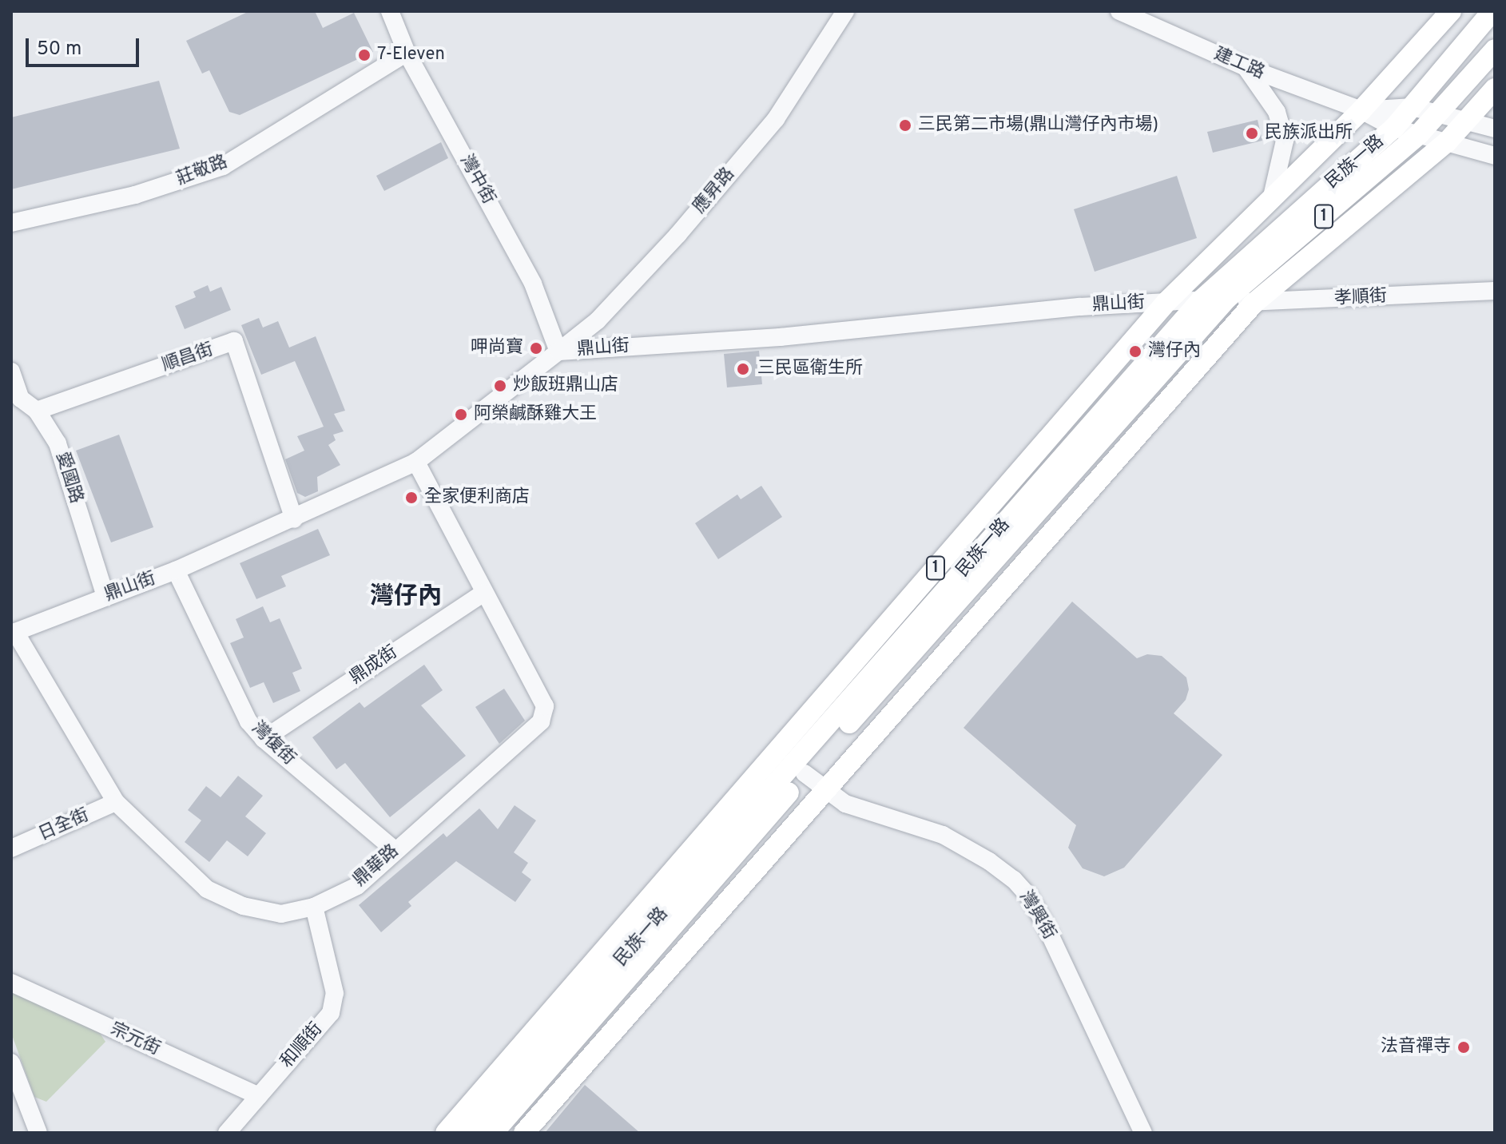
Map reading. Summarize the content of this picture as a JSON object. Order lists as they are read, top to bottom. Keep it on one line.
{"streets":{"main road":["民族一路","1"],"street":["建工路","莊敬路","灣中街","應昇路","孝順街","鼎山街","順昌街","愛國路","鼎成街","灣復街","日全街","鼎華路","灣興街","宗元街","和順街"]},"crossings":[["建工路","民族一路"],["建工路","1"],["民族一路","孝順街"],["民族一路","鼎山街"],["民族一路","灣興街"],["莊敬路","灣中街"],["灣中街","應昇路"],["灣中街","鼎山街"],["應昇路","鼎山街"],["1","孝順街"],["1","灣興街"],["孝順街","鼎山街"],["鼎山街","順昌街"],["鼎山街","愛國路"],["鼎山街","灣復街"],["鼎山街","鼎華路"],["順昌街","愛國路"],["鼎成街","灣復街"],["鼎成街","鼎華路"],["灣復街","鼎華路"],["日全街","鼎華路"],["鼎華路","和順街"],["宗元街","和順街"]],"districts":["灣仔內"],"places":["7-Eleven","三民第二市場(鼎山灣仔內市場)","民族派出所","呷尚寶","灣仔內","三民區衛生所","炒飯班鼎山店","阿榮鹹酥雞大王","全家便利商店","法音禪寺"],"scale_bar":"50 m"}
